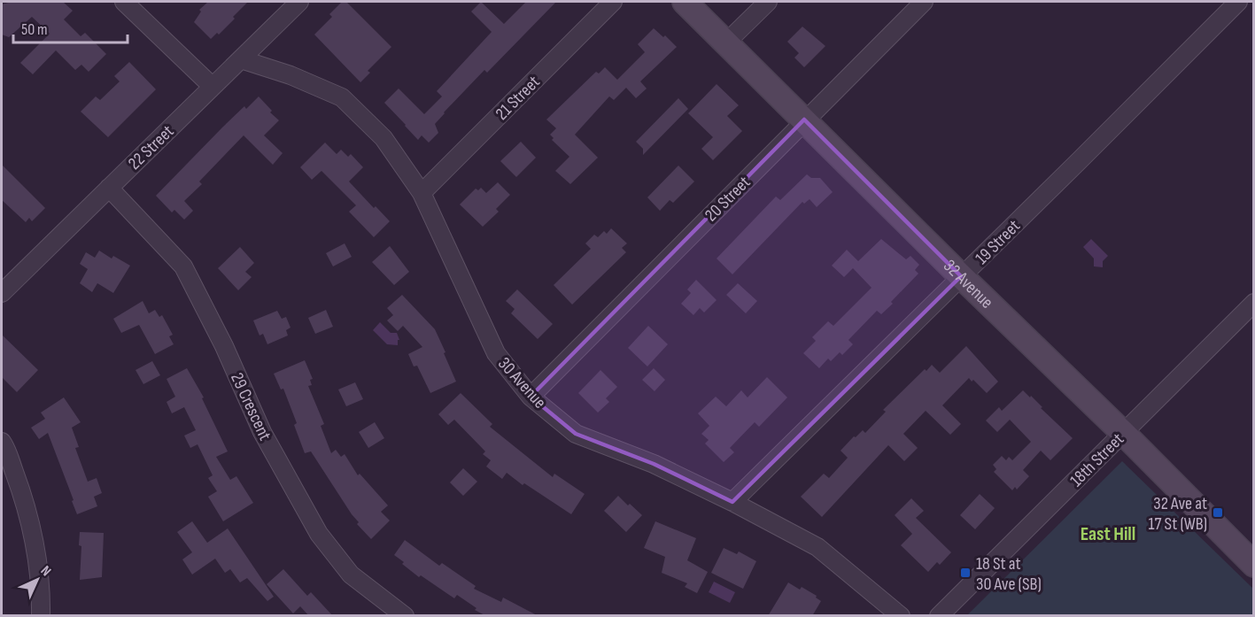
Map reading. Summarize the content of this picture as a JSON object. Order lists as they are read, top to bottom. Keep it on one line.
{"streets":{"street":["21 Street","22 Street","20 Street","19 Street","32 Avenue","30 Avenue","29 Crescent","18th Street"]},"crossings":[["21 Street","30 Avenue"],["22 Street","30 Avenue"],["22 Street","29 Crescent"],["20 Street","32 Avenue"],["20 Street","30 Avenue"],["19 Street","32 Avenue"],["19 Street","30 Avenue"],["32 Avenue","18th Street"]],"districts":["East Hill"],"places":{"transit":["32 Ave at 17 St (WB)","18 St at 30 Ave (SB)"]},"scale_bar":"50 m","north":"top right"}
